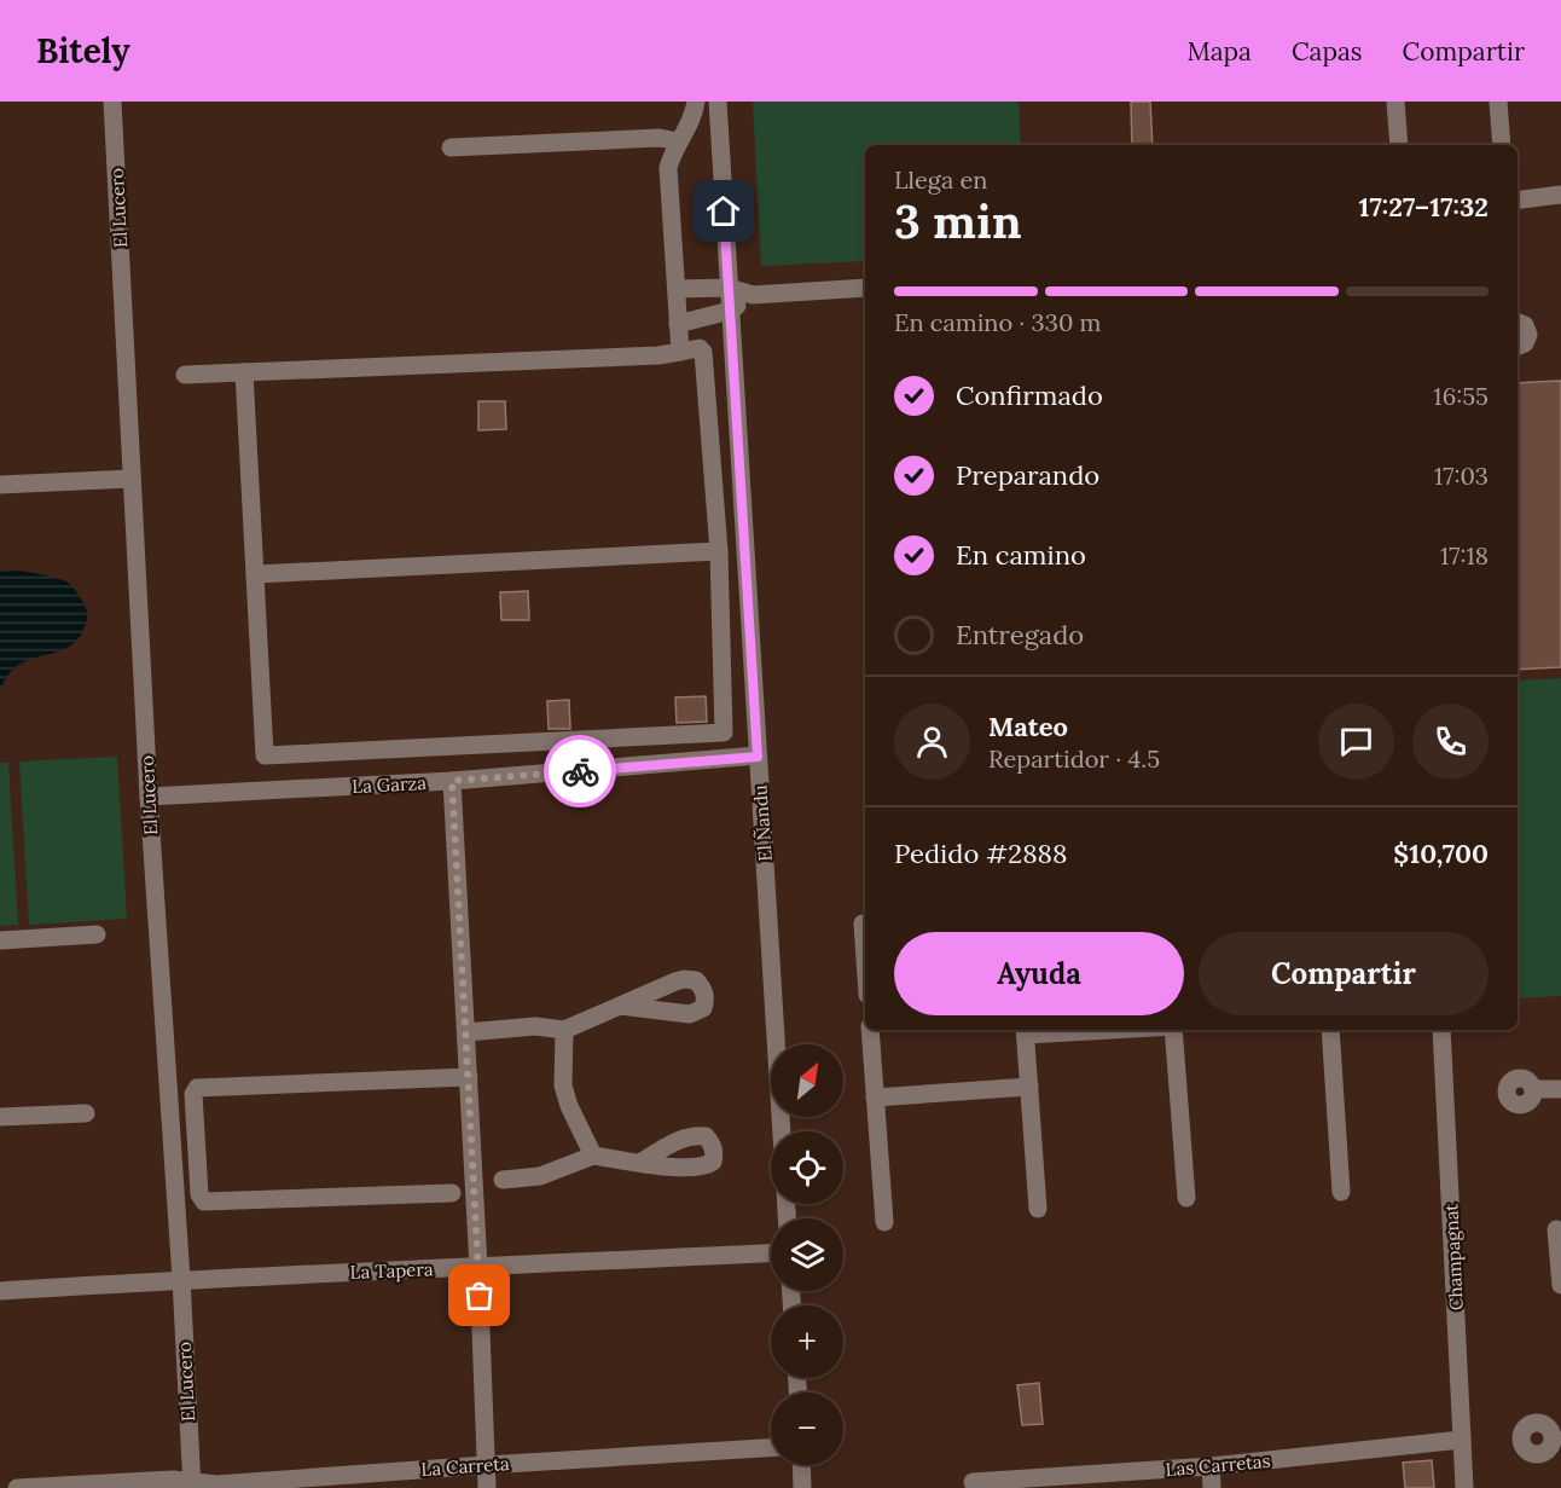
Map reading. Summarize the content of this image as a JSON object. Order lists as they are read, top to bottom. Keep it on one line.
{"streets":{"street":["El Lucero","La Garza","El Ñandu","Champagnat","La Tapera","Las Carretas","La Carreta"]},"crossings":[["El Lucero","La Garza"],["El Lucero","La Tapera"],["El Lucero","La Carreta"],["La Garza","El Ñandu"],["Champagnat","Las Carretas"]],"north":"top right","page":{"header":"Bitely","nav":["Mapa","Capas","Compartir"],"heading":["3 min","Llega en","17:27–17:32"],"panel":["Mateo","Repartidor · 4.5","Pedido #2888","$10,700"],"bar":"En camino · 330 m","list":[["Confirmado","16:55"],["Preparando","17:03"],["En camino","17:18"],"Entregado"],"buttons":["Ayuda","Compartir"],"map_buttons":["+","−"]}}
